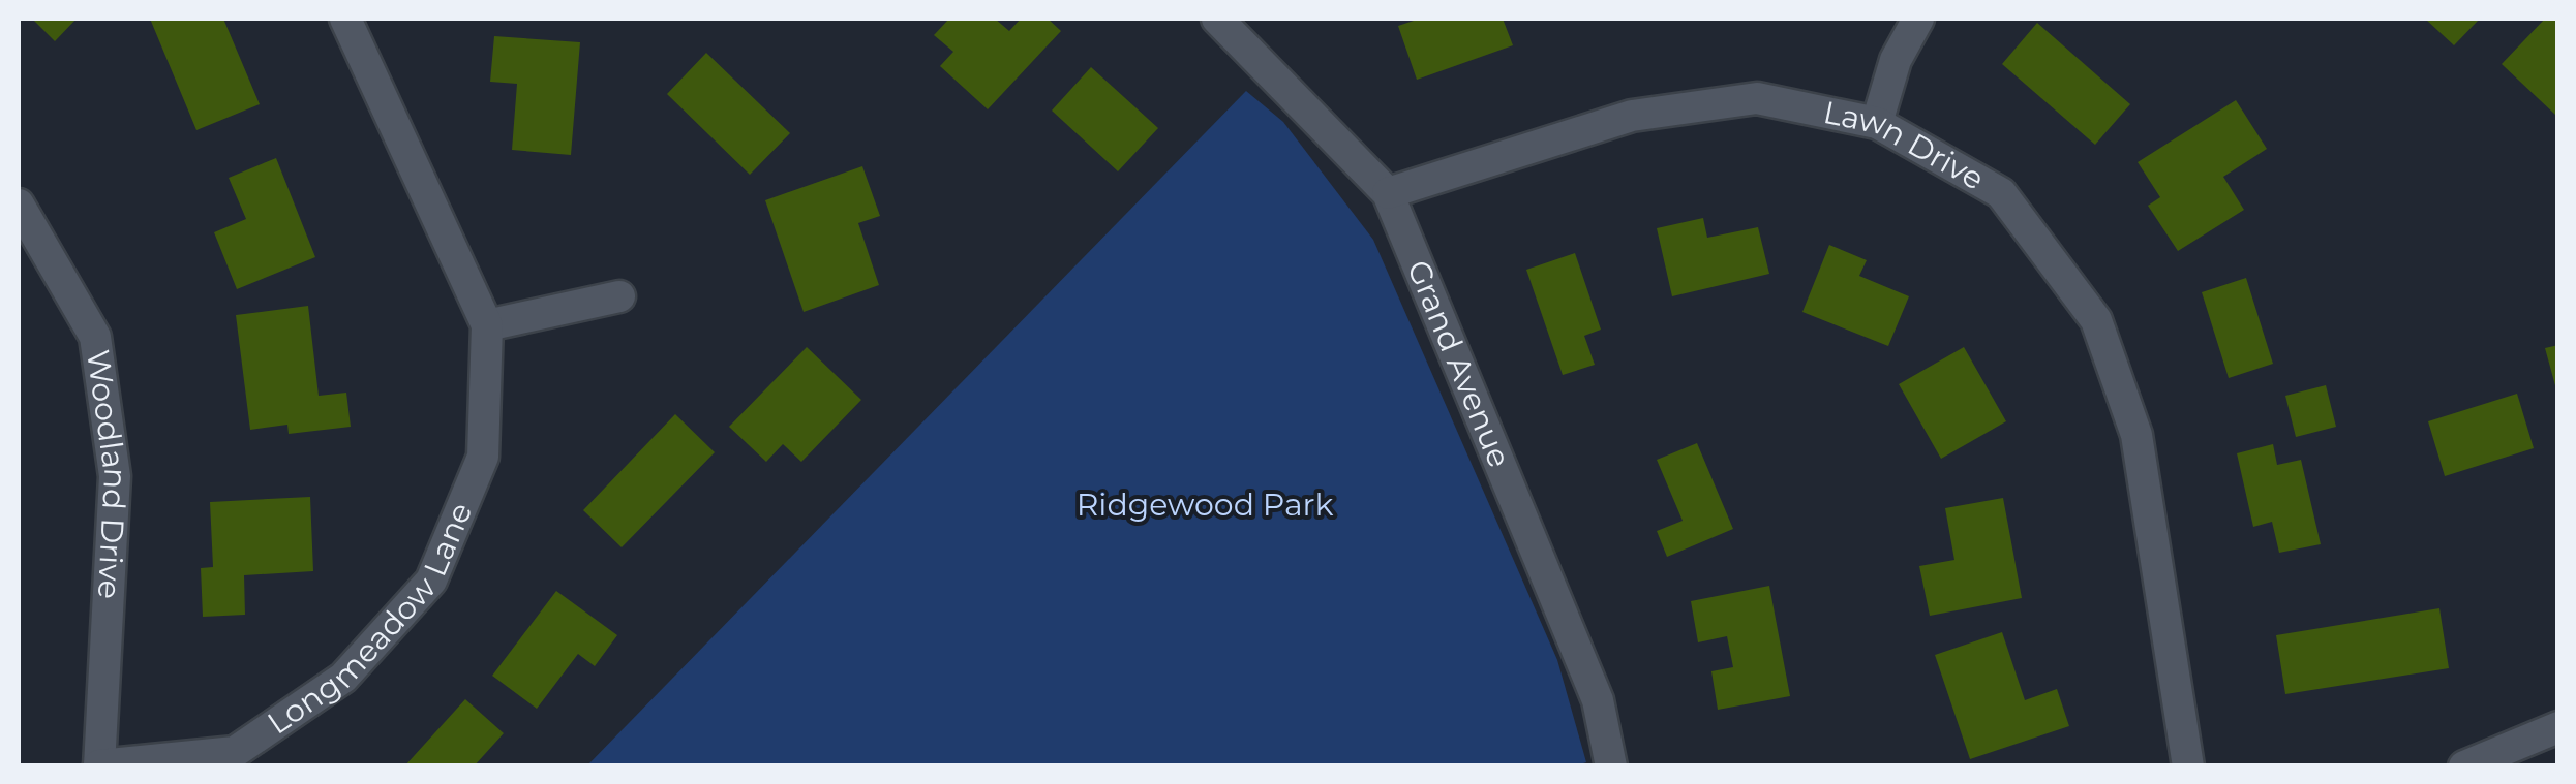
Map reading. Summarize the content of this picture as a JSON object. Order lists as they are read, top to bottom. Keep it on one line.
{"streets":{"street":["Lawn Drive","Grand Avenue","Woodland Drive","Longmeadow Lane"]},"crossings":[["Lawn Drive","Grand Avenue"],["Woodland Drive","Longmeadow Lane"]],"parks":["Ridgewood Park"]}
